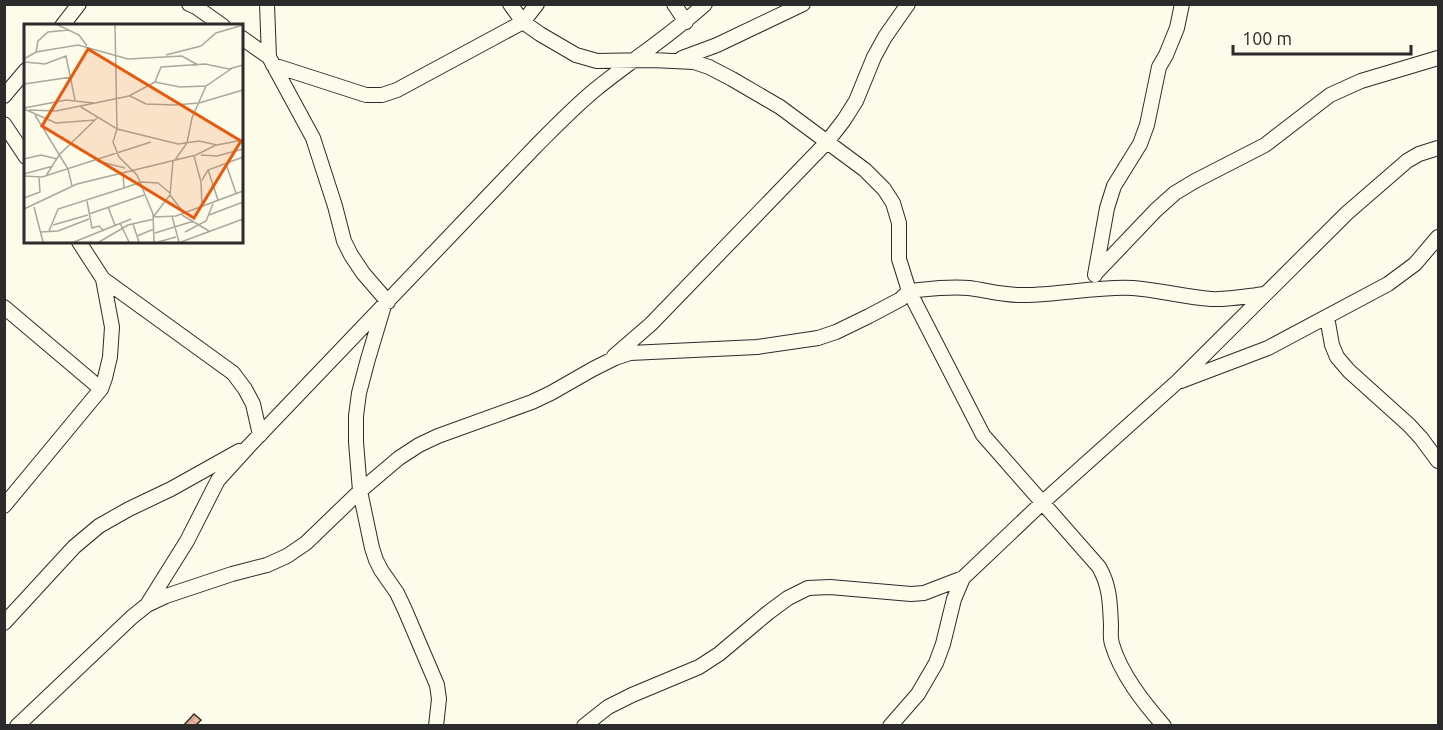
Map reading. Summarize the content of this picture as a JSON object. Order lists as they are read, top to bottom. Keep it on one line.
{"scale_bar":"100 m"}
